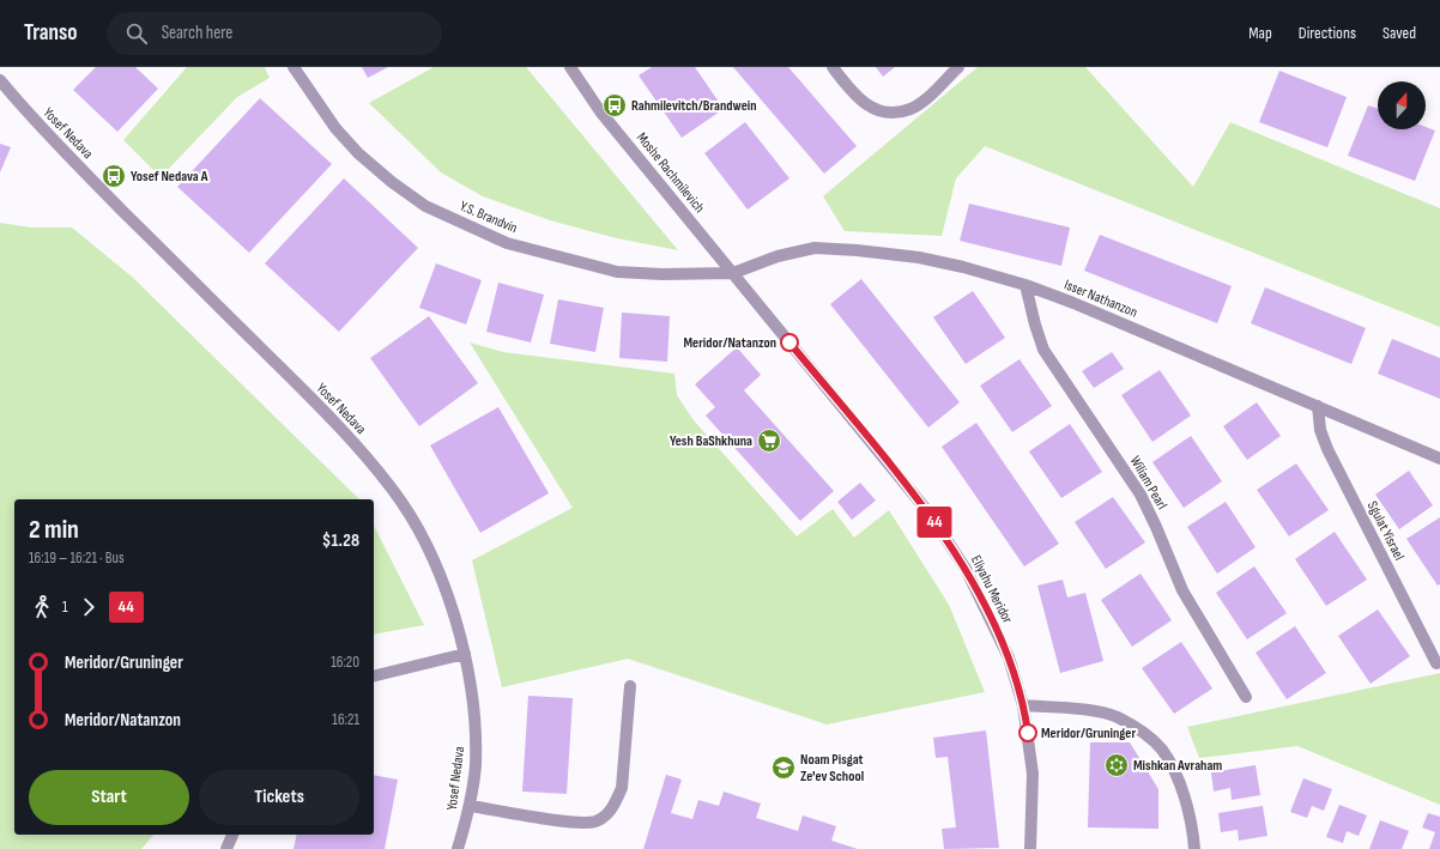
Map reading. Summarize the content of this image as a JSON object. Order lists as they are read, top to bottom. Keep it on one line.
{"streets":{"street":["Yosef Nedava","Moshe Rachmilevich","Y.S. Brandvin","Isser Nathanzon","Wiliam Pearl","Sgulat Yisrael","Eliyahu Meridor"]},"crossings":[["Moshe Rachmilevich","Y.S. Brandvin"],["Moshe Rachmilevich","Isser Nathanzon"],["Moshe Rachmilevich","Eliyahu Meridor"],["Y.S. Brandvin","Isser Nathanzon"],["Y.S. Brandvin","Eliyahu Meridor"],["Isser Nathanzon","Wiliam Pearl"],["Isser Nathanzon","Sgulat Yisrael"],["Isser Nathanzon","Eliyahu Meridor"]],"places":{"bus stop":["Rahmilevitch/Brandwein","Yosef Nedava A"],"other":["Meridor/Natanzon","Meridor/Gruninger"],"supermarket":["Yesh BaShkhuna"],"synagogue":["Mishkan Avraham"],"school or university":["Noam Pisgat Ze'ev School"]},"lines":["bus line 44"],"north":"top","page":{"header":"Transo","search":"Search here","nav":["Map","Directions","Saved"],"on_map":"44","heading":["2 min","16:19 – 16:21 · Bus","$1.28"],"legs":["1","44"],"list":[{"name":"Meridor/Gruninger","value":"16:20"},{"name":"Meridor/Natanzon","value":"16:21"}],"buttons":["Start","Tickets"]}}
